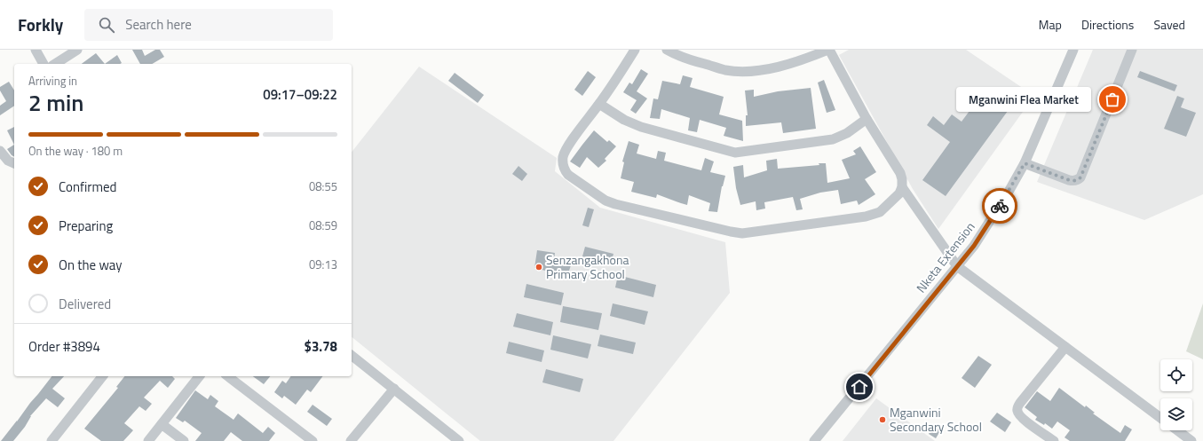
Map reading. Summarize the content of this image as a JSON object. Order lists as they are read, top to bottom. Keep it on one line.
{"streets":{"street":["Nketa Extension"]},"places":["Mganwini Flea Market","Senzangakhona Primary School","Mganwini Secondary School"],"page":{"header":"Forkly","search":"Search here","nav":["Map","Directions","Saved"],"heading":["2 min","Arriving in","09:17–09:22"],"panel":["Order #3894","$3.78"],"bubble":"Mganwini Flea Market","bar":"On the way · 180 m","list":[["Confirmed","08:55"],["Preparing","08:59"],["On the way","09:13"],"Delivered"]}}
